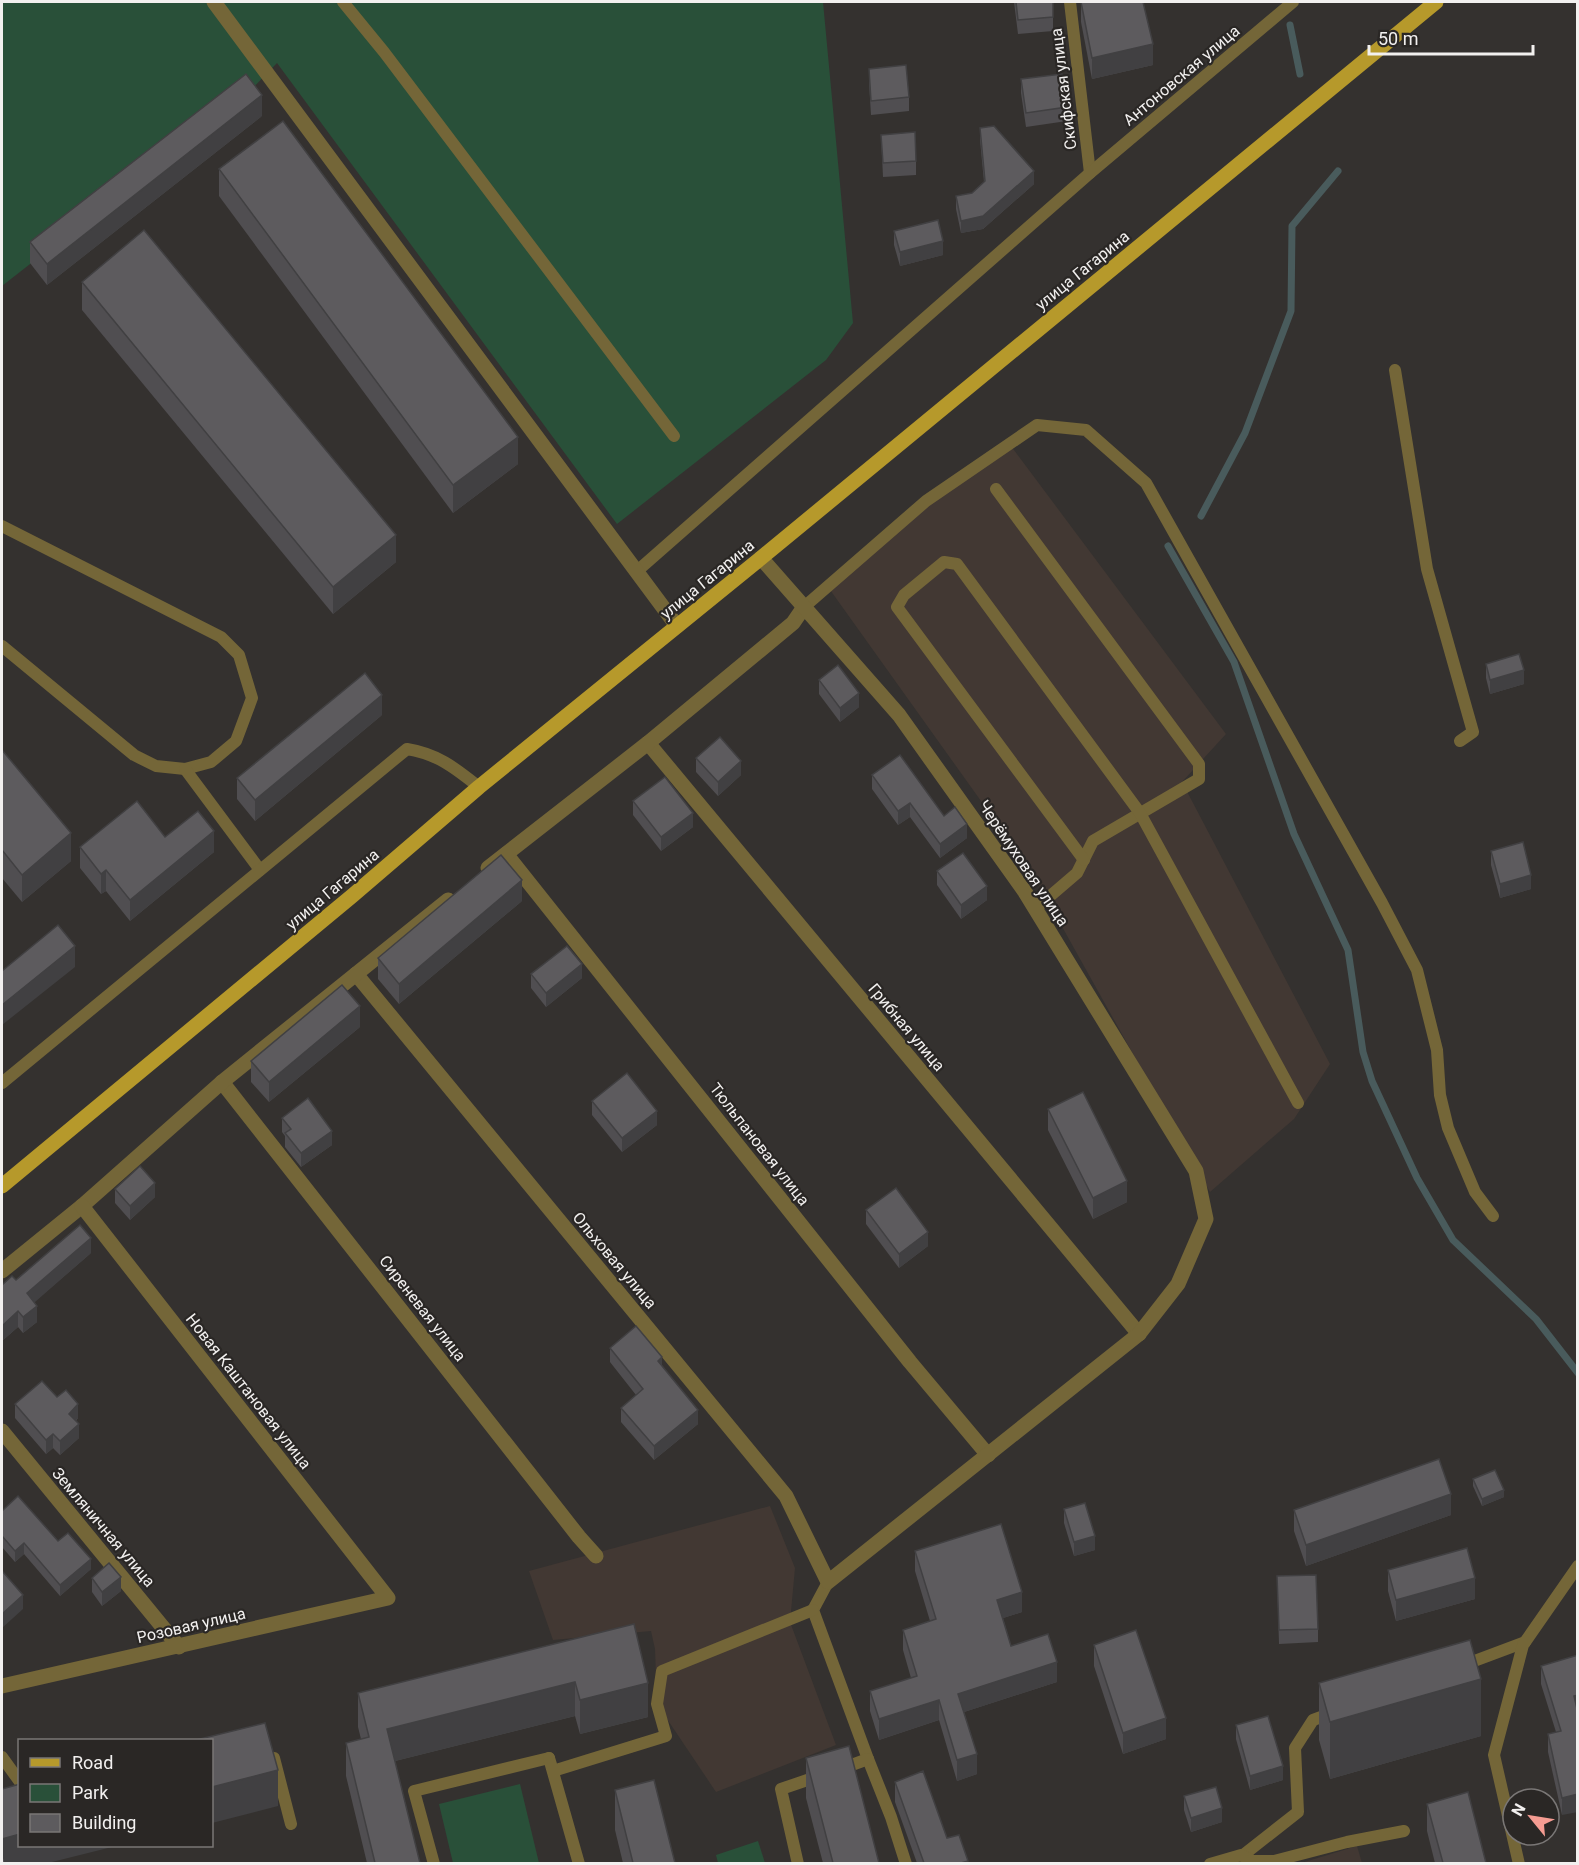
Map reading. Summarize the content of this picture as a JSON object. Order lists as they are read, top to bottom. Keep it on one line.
{"streets":{"main road":["улица Гагарина"],"street":["Черёмуховая улица","Грибная улица","Тюльпановая улица","Ольховая улица","Сиреневая улица","Новая Каштановая улица","Земляничная улица","Розовая улица"],"lane":["Антоновская улица","Скифская улица"]},"crossings":[["Антоновская улица","Скифская улица"],["улица Гагарина","Черёмуховая улица"],["Черёмуховая улица","Грибная улица"],["Новая Каштановая улица","Розовая улица"],["Земляничная улица","Розовая улица"]],"legend":["Road","Park","Building"],"scale_bar":"50 m","north":"top left"}
